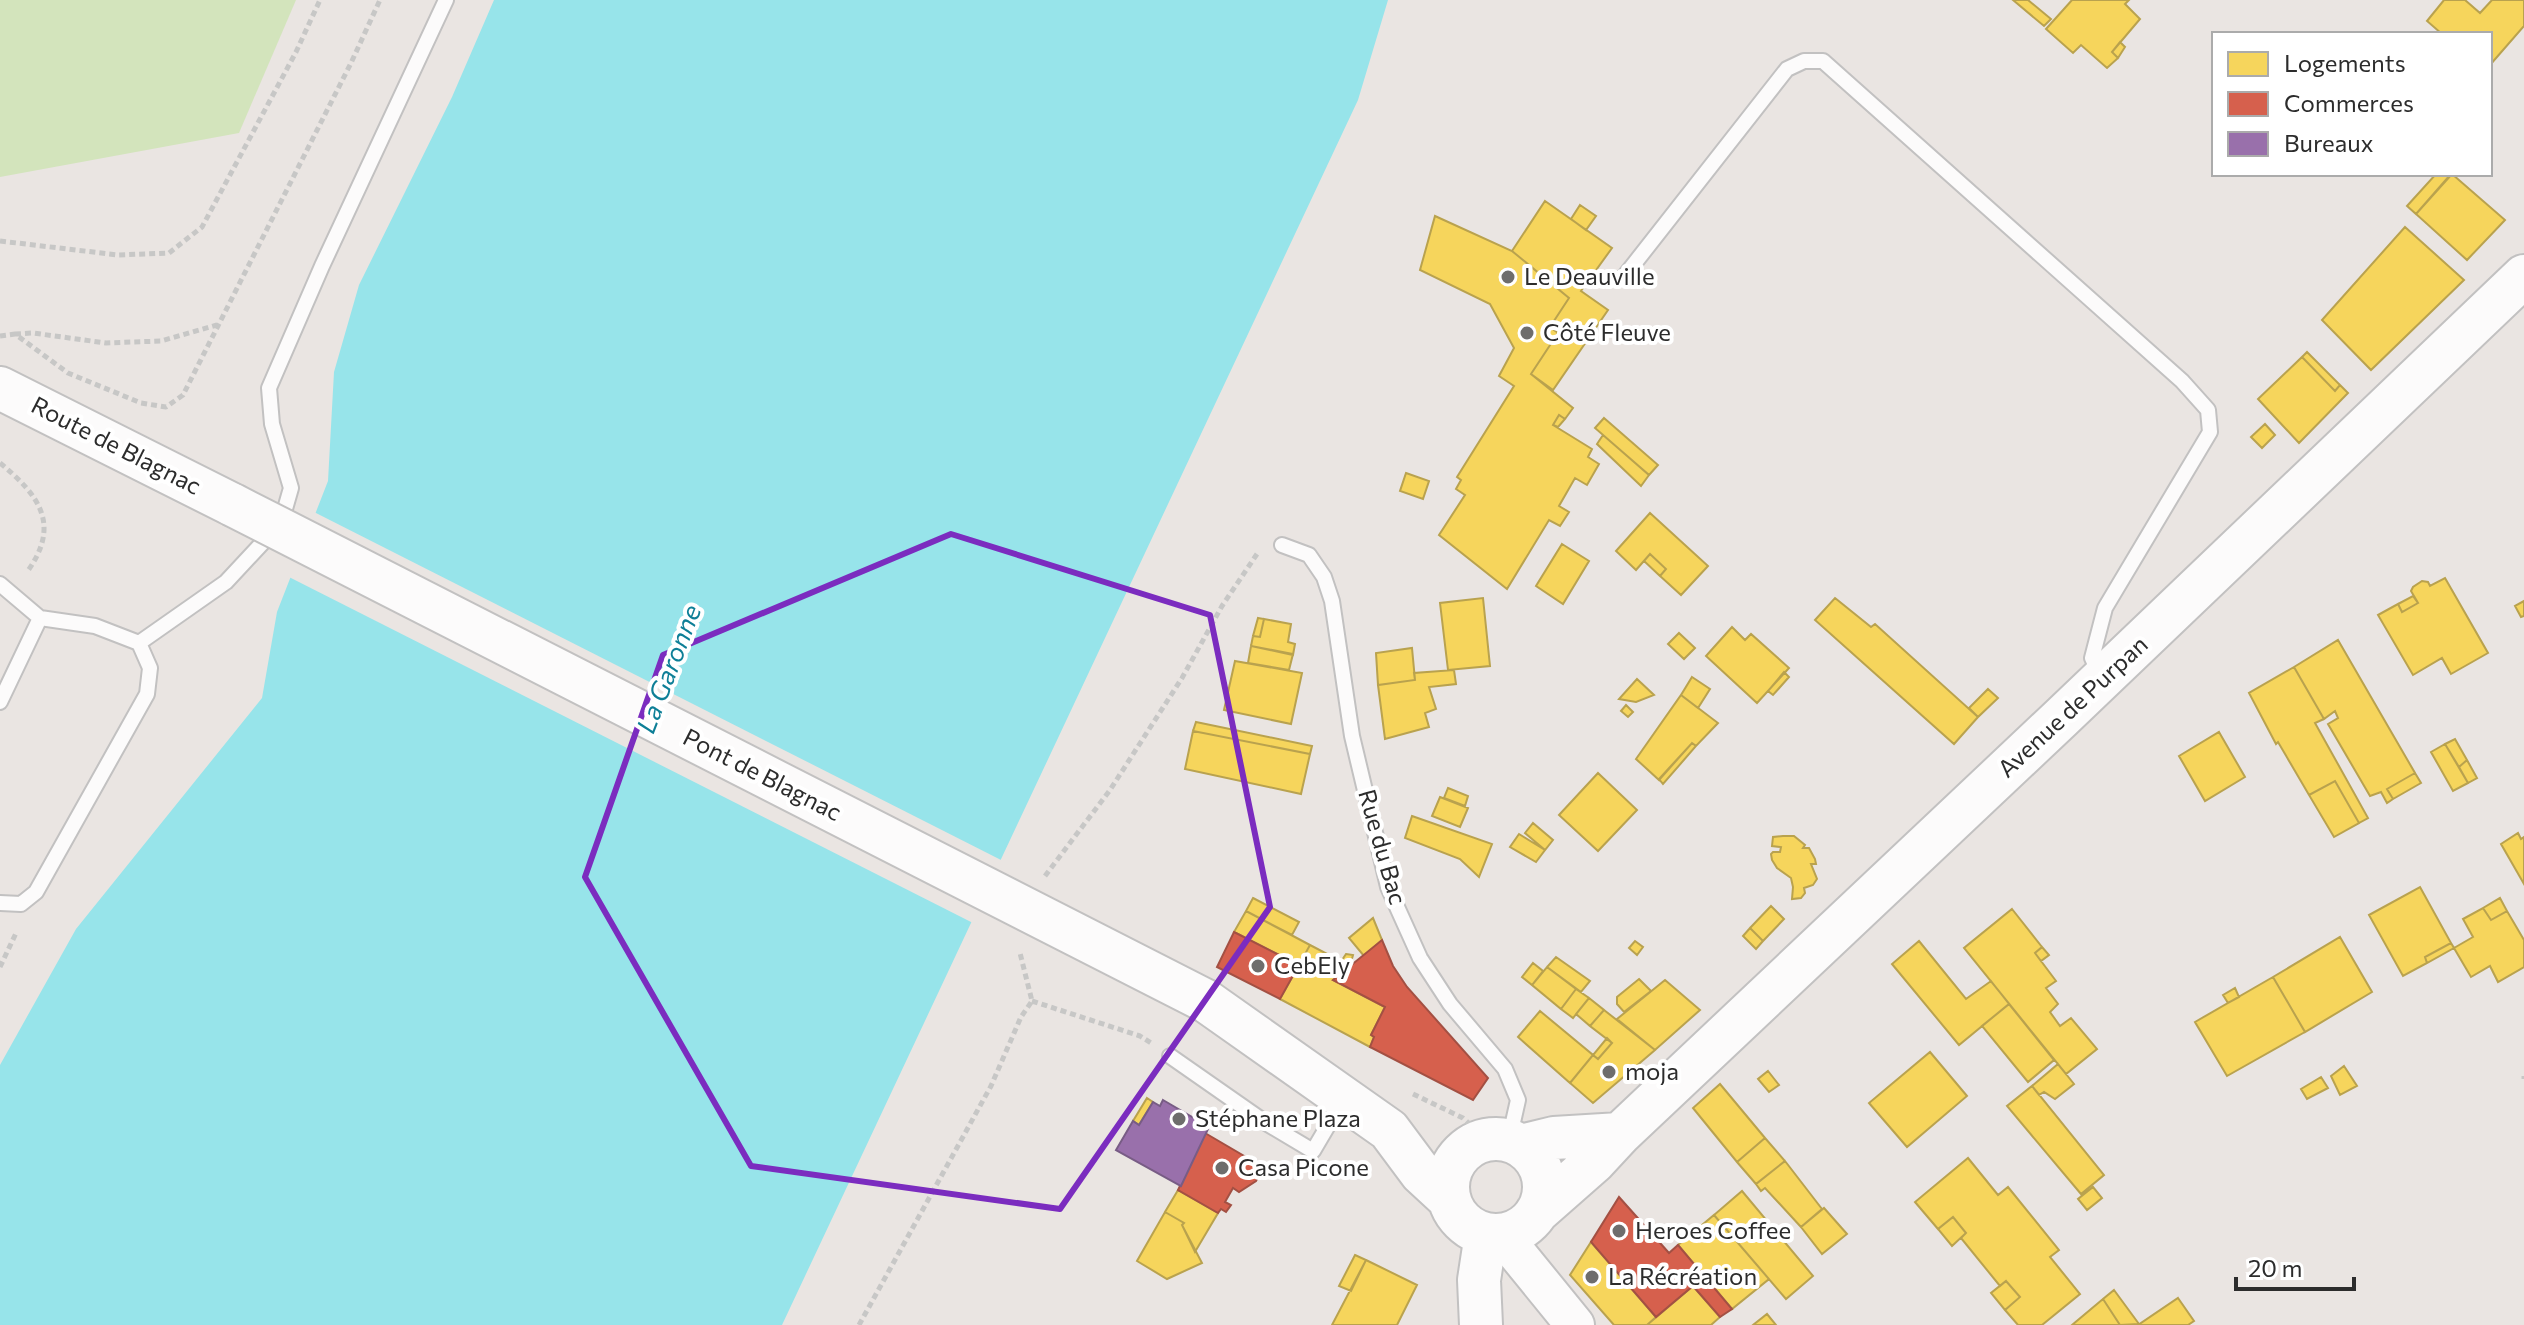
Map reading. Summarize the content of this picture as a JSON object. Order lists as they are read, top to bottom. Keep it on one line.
{"streets":{"main road":["Route de Blagnac","Avenue de Purpan","Pont de Blagnac"],"lane":["Rue du Bac"]},"crossings":[["Route de Blagnac","Pont de Blagnac"],["Avenue de Purpan","Rue du Bac"]],"water":["La Garonne"],"places":["Le Deauville","Côté Fleuve","CebEly","moja","Stéphane Plaza","Casa Picone","Heroes Coffee","La Récréation"],"legend":["Logements","Commerces","Bureaux"],"scale_bar":"20 m"}
